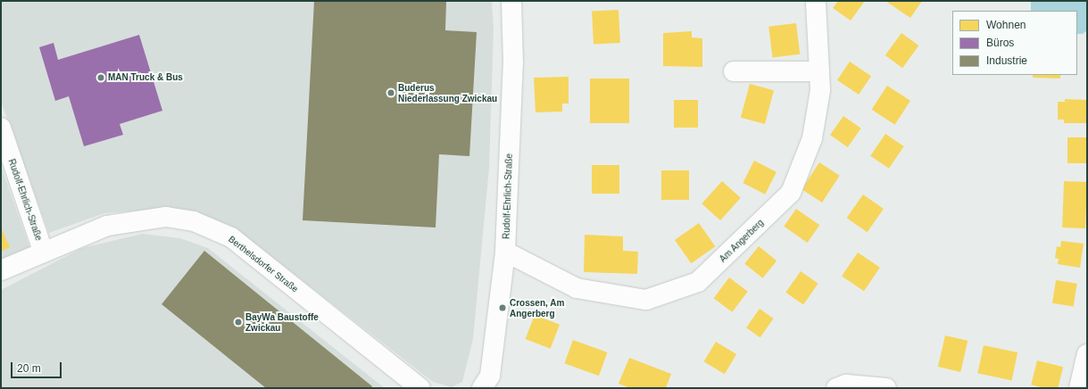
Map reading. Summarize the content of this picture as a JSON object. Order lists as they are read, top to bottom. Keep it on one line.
{"streets":{"street":["Rudolf-Ehrlich-Straße","Am Angerberg","Berthelsdorfer Straße"]},"crossings":[["Rudolf-Ehrlich-Straße","Am Angerberg"],["Rudolf-Ehrlich-Straße","Berthelsdorfer Straße"]],"places":["MAN Truck & Bus","Buderus Niederlassung Zwickau","Crossen, Am Angerberg","BayWa Baustoffe Zwickau"],"legend":["Wohnen","Büros","Industrie"],"scale_bar":"20 m"}
